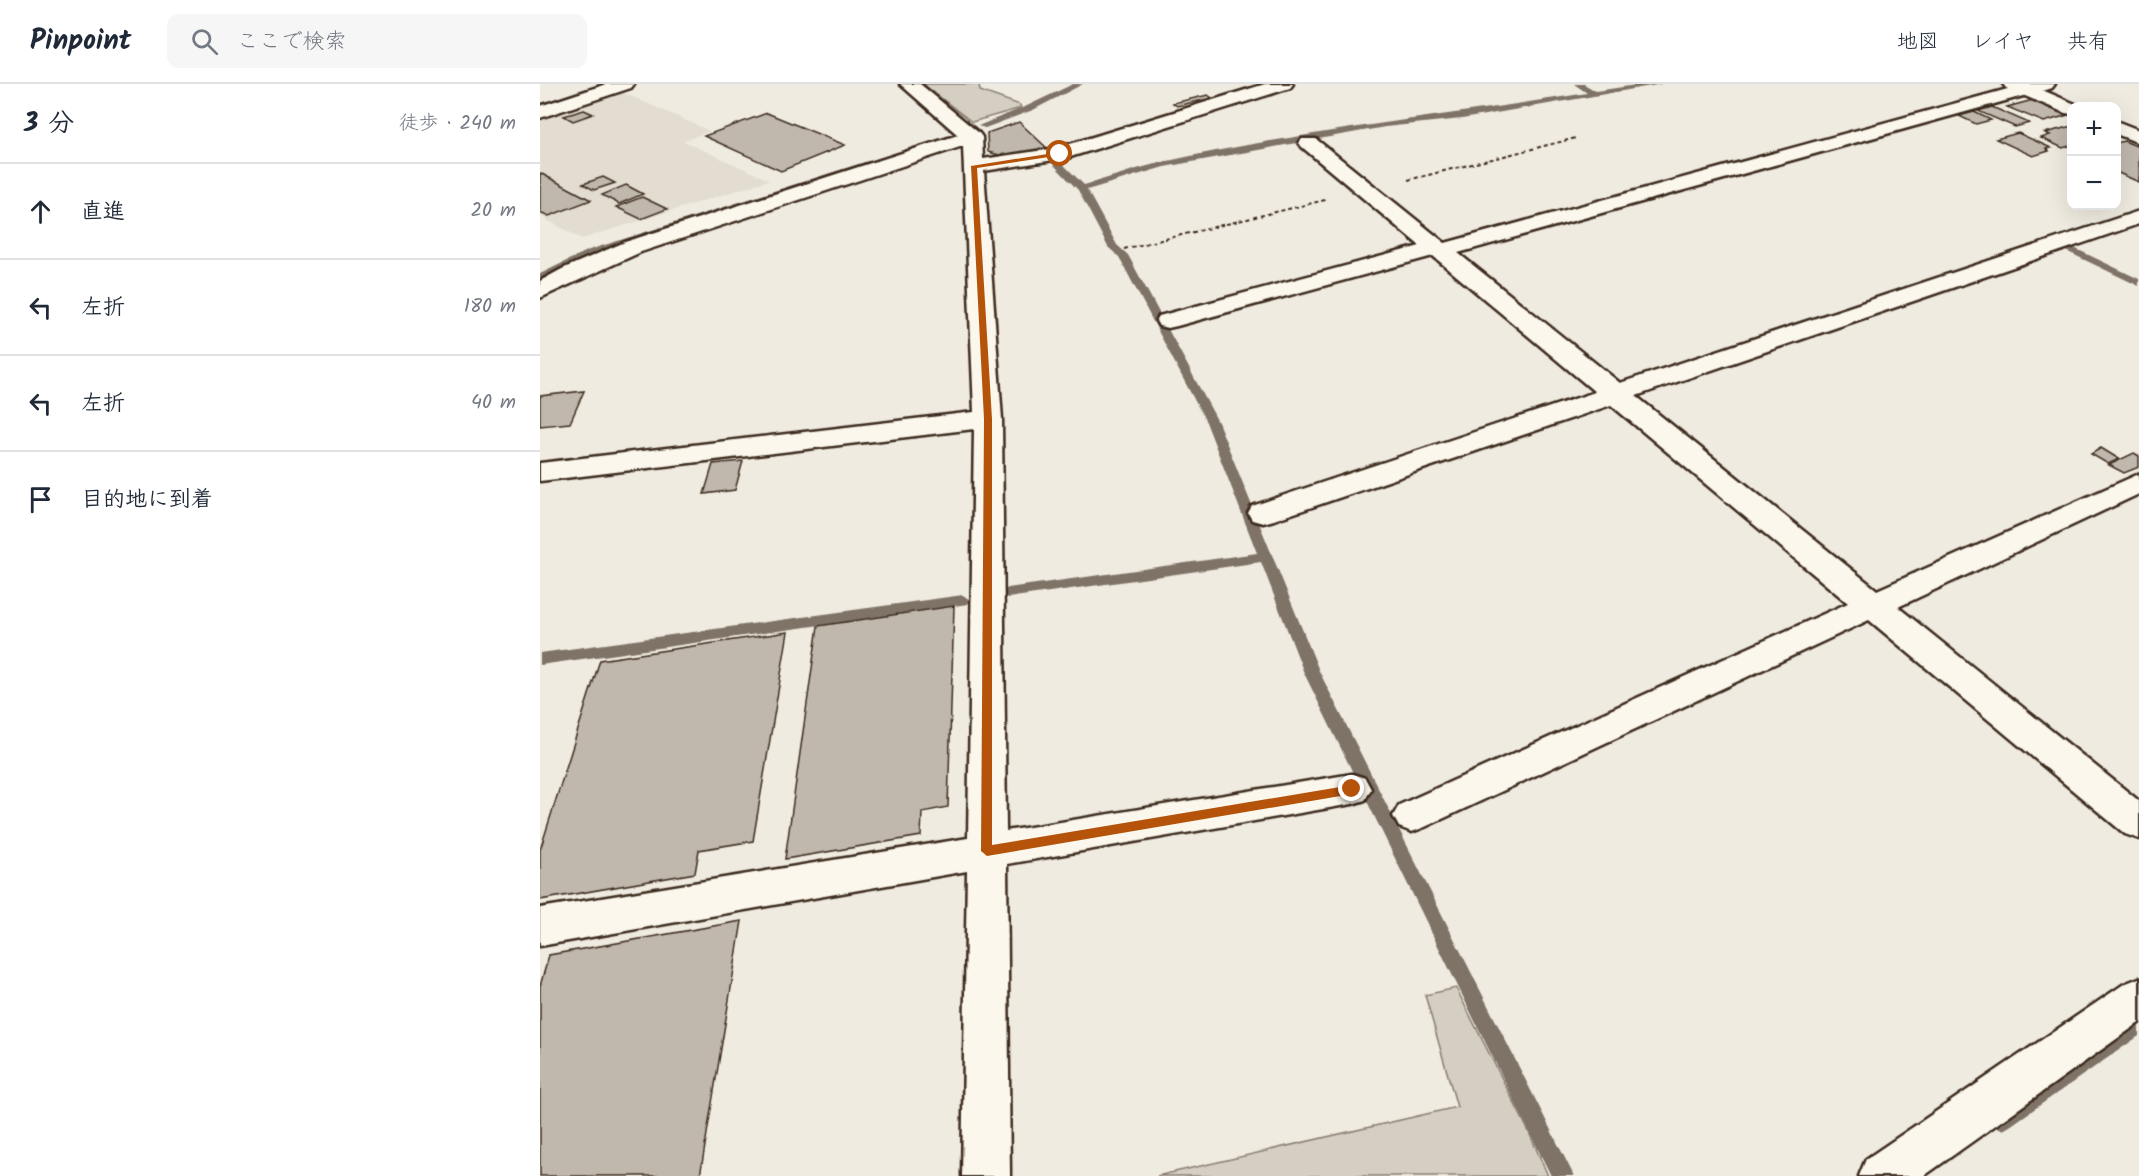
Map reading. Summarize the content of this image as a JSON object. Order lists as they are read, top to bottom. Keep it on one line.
{"page":{"header":"Pinpoint","search":"ここで検索","nav":["地図","レイヤ","共有"],"heading":["3 分","徒歩 · 240 m"],"map_buttons":["+","−"],"list":[["直進","20 m"],["左折","180 m"],["左折","40 m"],"目的地に到着"]}}
